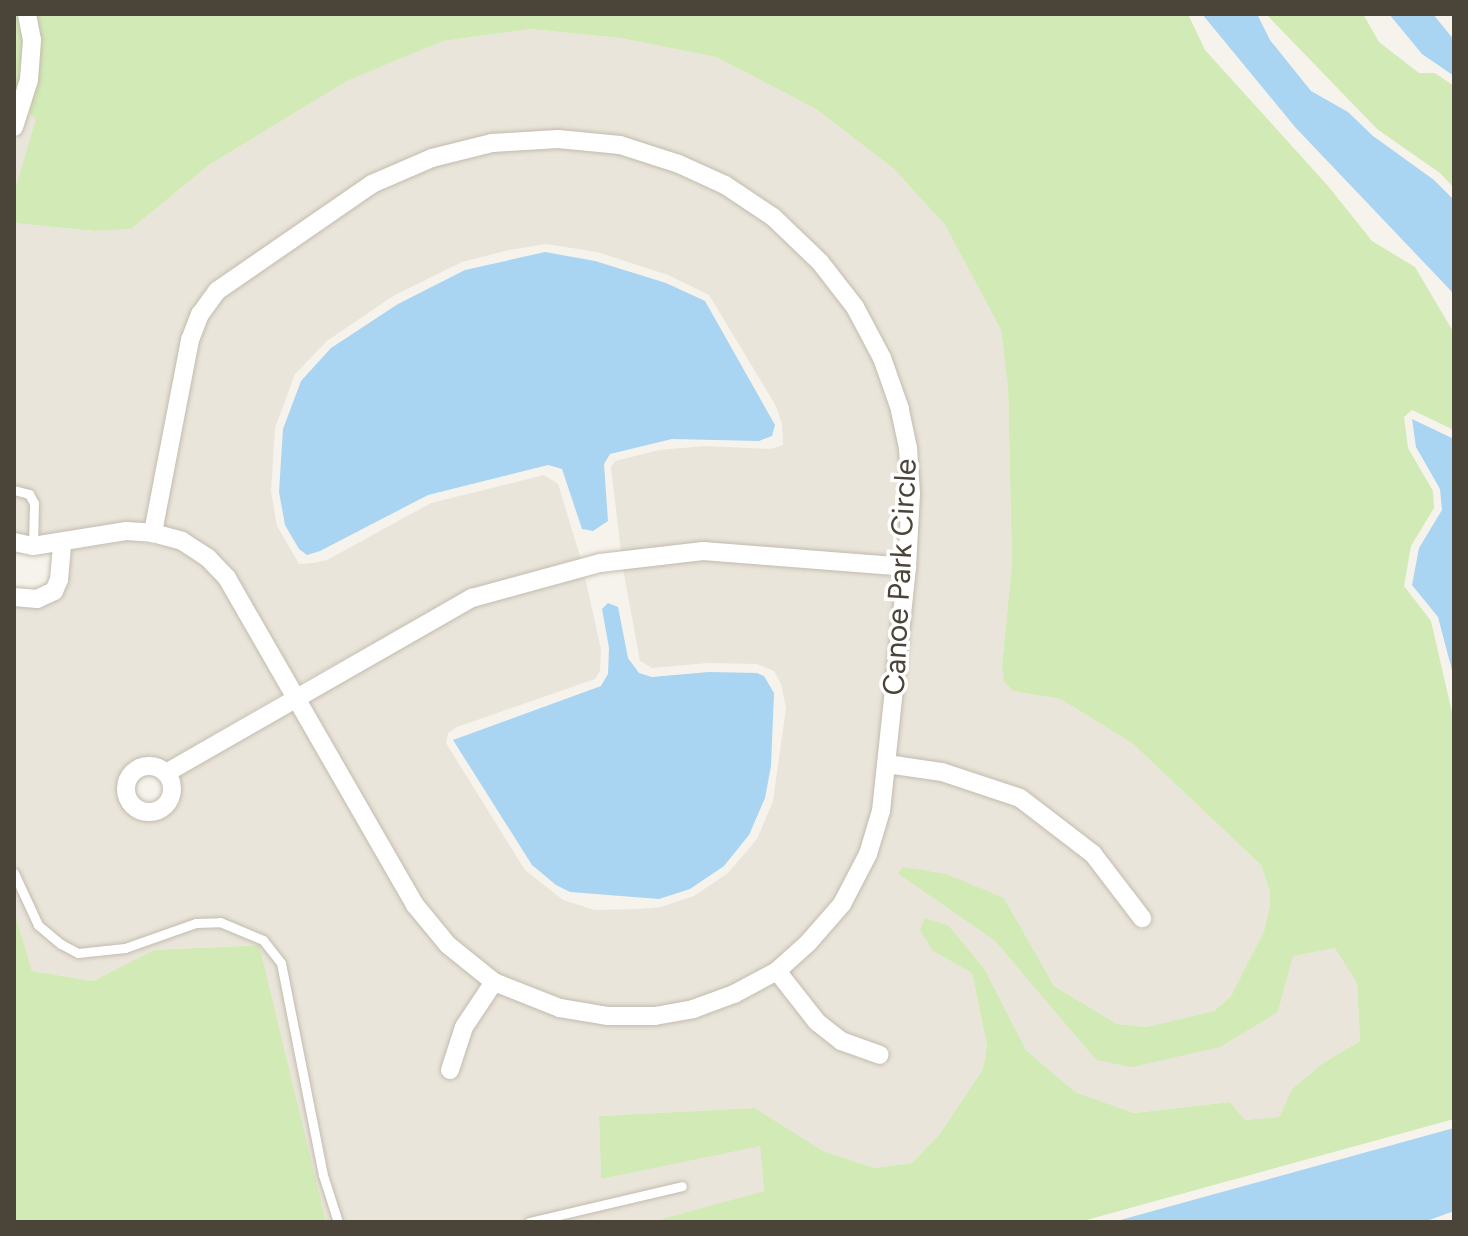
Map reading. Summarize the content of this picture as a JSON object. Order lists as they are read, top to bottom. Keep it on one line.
{"streets":{"street":["Canoe Park Circle"]}}
